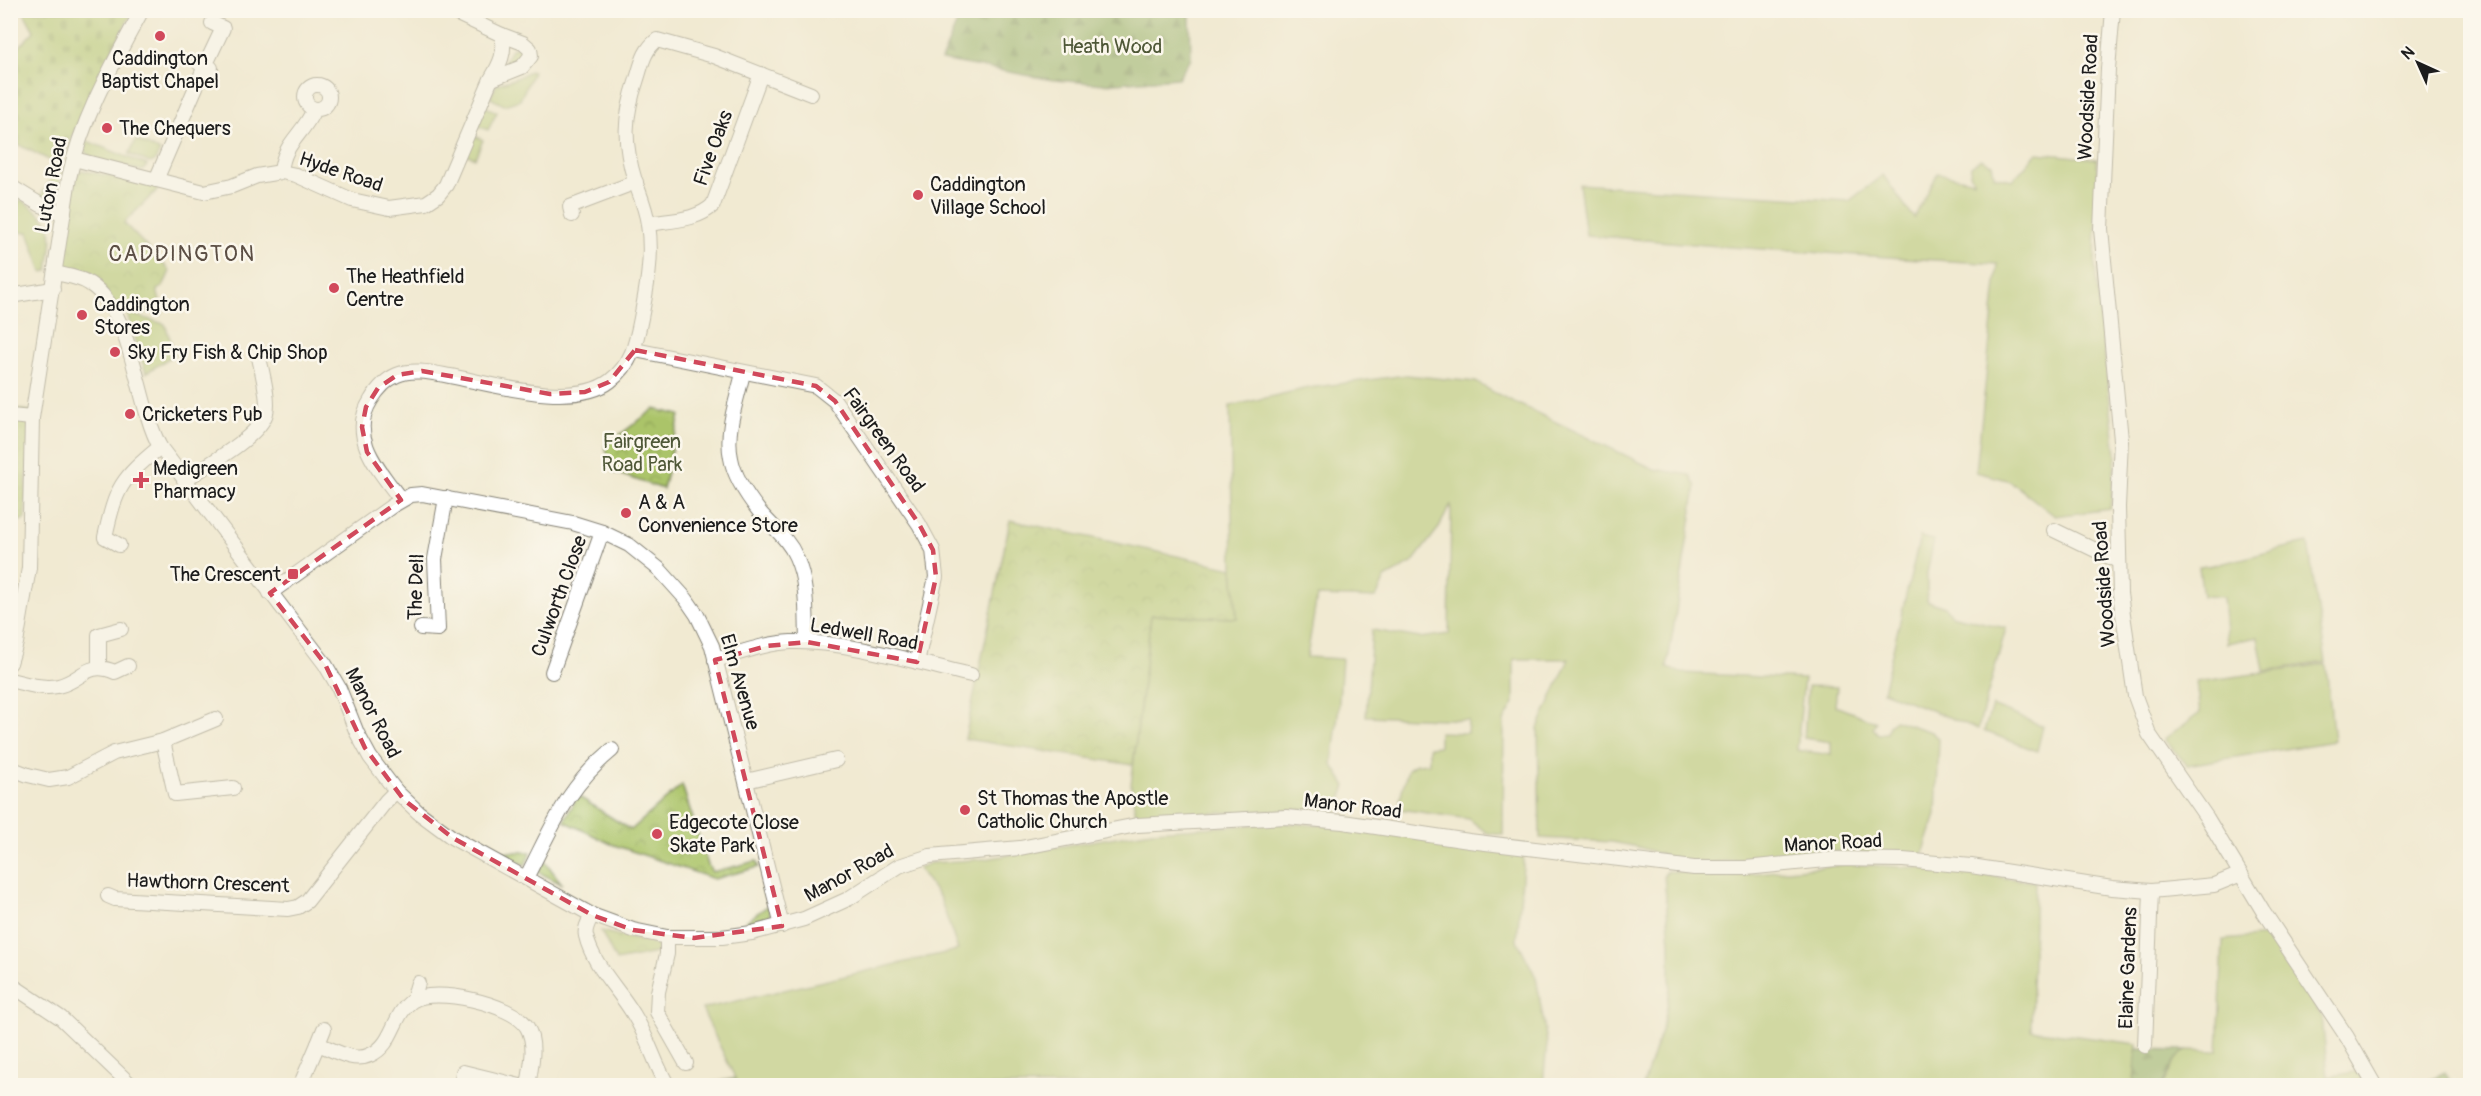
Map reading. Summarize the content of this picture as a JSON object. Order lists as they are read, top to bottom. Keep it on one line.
{"streets":{"street":["Woodside Road","Five Oaks","Hyde Road","Luton Road","Fairgreen Road","The Dell","Culworth Close","Ledwell Road","Elm Avenue","Manor Road","Hawthorn Crescent","Elaine Gardens"]},"crossings":[["Woodside Road","Manor Road"],["Hyde Road","Luton Road"],["Luton Road","Manor Road"],["Fairgreen Road","Ledwell Road"],["The Dell","Elm Avenue"],["Culworth Close","Elm Avenue"],["Ledwell Road","Elm Avenue"],["Elm Avenue","Manor Road"],["Manor Road","Hawthorn Crescent"],["Manor Road","Elaine Gardens"]],"districts":["CADDINGTON"],"parks":["Heath Wood","Fairgreen Road Park"],"places":{"other":["Caddington Baptist Chapel","The Chequers","Caddington Village School","The Heathfield Centre","Caddington Stores","Sky Fry Fish & Chip Shop","Cricketers Pub","A & A Convenience Store","St Thomas the Apostle Catholic Church","Edgecote Close Skate Park"],"health":["Medigreen Pharmacy"],"transit":["The Crescent"]},"north":"top left"}
